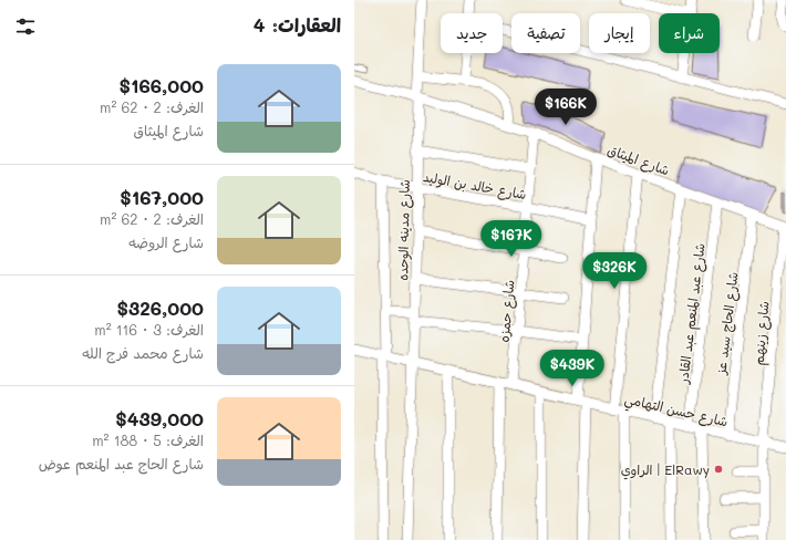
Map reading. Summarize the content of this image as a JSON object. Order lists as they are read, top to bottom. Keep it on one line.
{"streets":{"street":["شارع الميثاق","شارع خالد بن الوليد","شارع مدينه الوحده","شارع حمزه","شارع عبد المنعم عبد القادر","شارع الحاج سيد عز","شارع زينهم","شارع حسن التهامي"]},"crossings":[["شارع الميثاق","شارع مدينه الوحده"],["شارع الميثاق","شارع حمزه"],["شارع الميثاق","شارع عبد المنعم عبد القادر"],["شارع الميثاق","شارع الحاج سيد عز"],["شارع الميثاق","شارع زينهم"],["شارع خالد بن الوليد","شارع مدينه الوحده"],["شارع خالد بن الوليد","شارع حمزه"],["شارع مدينه الوحده","شارع حسن التهامي"],["شارع حمزه","شارع حسن التهامي"],["شارع عبد المنعم عبد القادر","شارع حسن التهامي"],["شارع الحاج سيد عز","شارع حسن التهامي"],["شارع زينهم","شارع حسن التهامي"]],"places":["الراوي | ElRawy"],"page":{"heading":"العقارات: 4","chip":["شراء","إيجار","تصفية","جديد"],"list":[{"name":"$166,000","note":"الغرف: 2 · 62 m² · شارع الميثاق"},{"name":"$167,000","note":"الغرف: 2 · 62 m² · شارع الروضه"},{"name":"$326,000","note":"الغرف: 3 · 116 m² · شارع محمد فرج الله"},{"name":"$439,000","note":"الغرف: 5 · 188 m² · شارع الحاج عبد المنعم عوض"}],"price":["$166K","$167K","$326K","$439K"]}}
